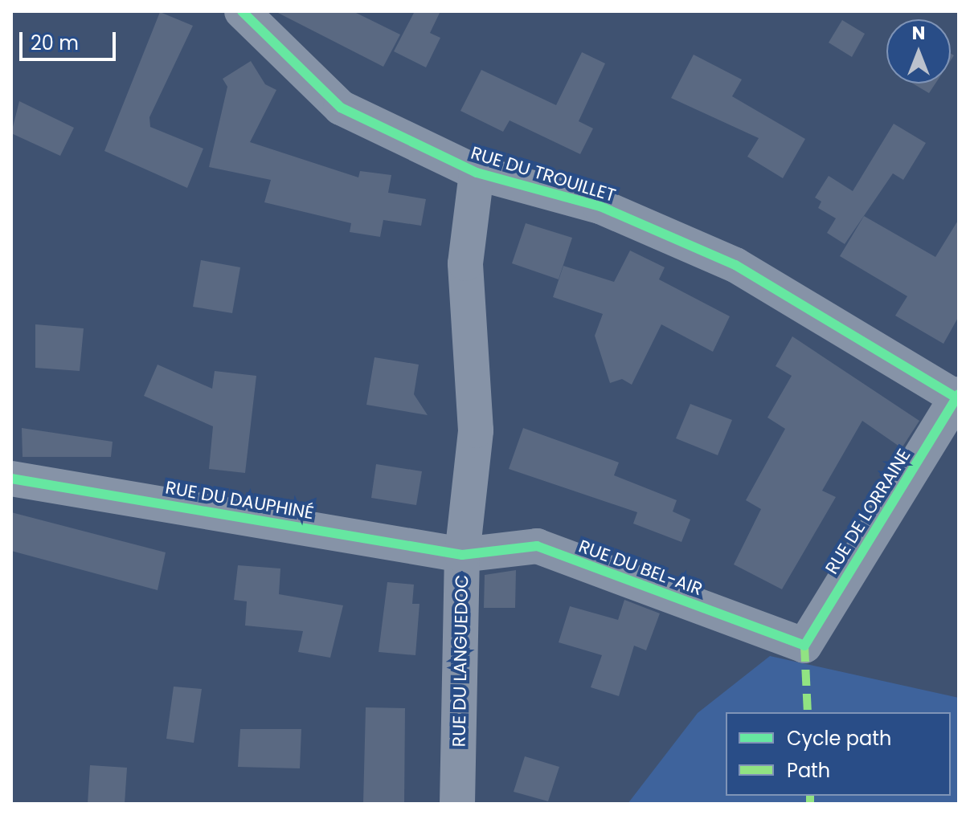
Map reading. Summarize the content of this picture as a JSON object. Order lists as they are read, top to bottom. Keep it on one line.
{"streets":{"street":["RUE DU TROUILLET","RUE DU DAUPHINÉ","RUE DE LORRAINE","RUE DU BEL-AIR","RUE DU LANGUEDOC"]},"crossings":[["RUE DU TROUILLET","RUE DE LORRAINE"],["RUE DU TROUILLET","RUE DU LANGUEDOC"],["RUE DU DAUPHINÉ","RUE DU BEL-AIR"],["RUE DU DAUPHINÉ","RUE DU LANGUEDOC"],["RUE DE LORRAINE","RUE DU BEL-AIR"],["RUE DU BEL-AIR","RUE DU LANGUEDOC"]],"legend":["Cycle path","Path"],"scale_bar":"20 m","north":"top"}
